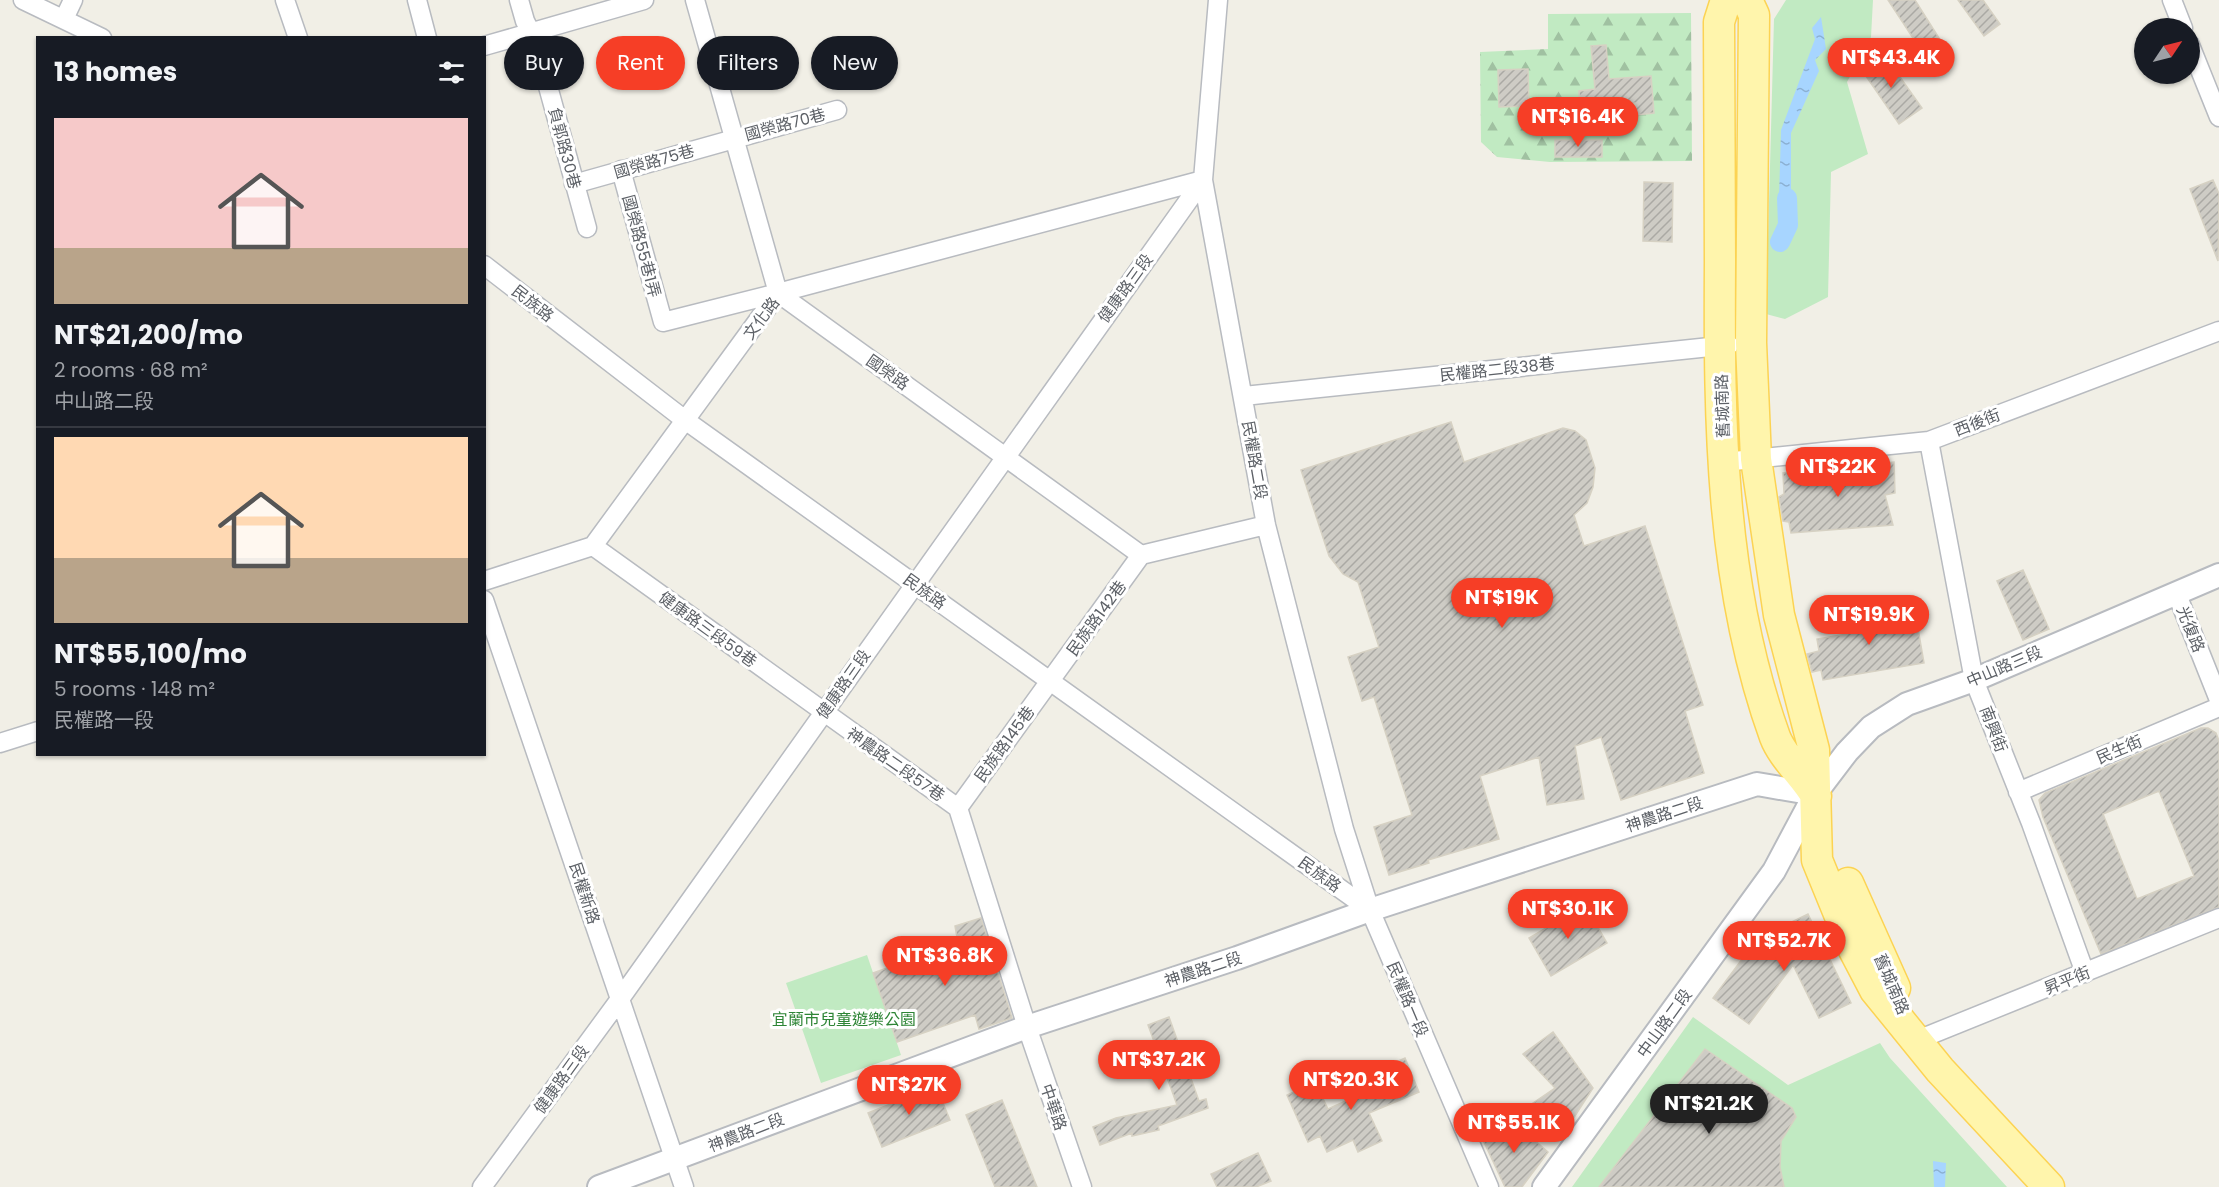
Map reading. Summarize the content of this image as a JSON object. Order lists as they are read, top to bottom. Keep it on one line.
{"streets":{"main road":["舊城南路"],"street":["國榮路70巷","負郭路30巷","國榮路75巷","國榮路55巷1弄","健康路三段","民族路","文化路","民權路二段38巷","國榮路","西後街","民權路二段","民族路142巷","健康路三段59巷","光復路","中山路三段","南興街","民族路145巷","民生街","神農路二段57巷","神農路二段","民權新路","昇平街","民權路一段","中山路二段","中華路"]},"crossings":[["國榮路70巷","國榮路75巷"],["負郭路30巷","國榮路75巷"],["國榮路75巷","國榮路55巷1弄"],["國榮路55巷1弄","文化路"],["國榮路55巷1弄","國榮路"],["健康路三段","民族路"],["健康路三段","文化路"],["健康路三段","國榮路"],["健康路三段","民權路二段"],["健康路三段","健康路三段59巷"],["健康路三段","神農路二段57巷"],["健康路三段","民權新路"],["民族路","文化路"],["民族路","民權路二段"],["民族路","民族路142巷"],["民族路","民族路145巷"],["民族路","神農路二段"],["民族路","民權路一段"],["文化路","國榮路"],["文化路","民權路二段"],["文化路","健康路三段59巷"],["民權路二段38巷","舊城南路"],["民權路二段38巷","民權路二段"],["國榮路","民族路142巷"],["舊城南路","西後街"],["舊城南路","中山路三段"],["舊城南路","神農路二段"],["舊城南路","昇平街"],["舊城南路","中山路二段"],["西後街","南興街"],["民權路二段","神農路二段"],["民權路二段","民權路一段"],["民族路142巷","民族路145巷"],["健康路三段59巷","神農路二段57巷"],["光復路","中山路三段"],["中山路三段","南興街"],["中山路三段","神農路二段"],["中山路三段","中山路二段"],["南興街","民生街"],["南興街","昇平街"],["民族路145巷","神農路二段57巷"],["神農路二段57巷","神農路二段"],["神農路二段57巷","中華路"],["神農路二段","民權新路"],["神農路二段","民權路一段"],["神農路二段","中山路二段"],["神農路二段","中華路"]],"parks":["宜蘭市兒童遊樂公園"],"north":"top right","page":{"chip":["Buy","Rent","Filters","New"],"heading":"13 homes","price":["NT$43.4K","NT$16.4K","NT$22K","NT$19K","NT$19.9K","NT$30.1K","NT$52.7K","NT$36.8K","NT$37.2K","NT$20.3K","NT$27K","NT$21.2K","NT$55.1K"],"list":[{"name":"NT$21,200/mo","note":"2 rooms · 68 m² · 中山路二段"},{"name":"NT$55,100/mo","note":"5 rooms · 148 m² · 民權路一段"}]}}
